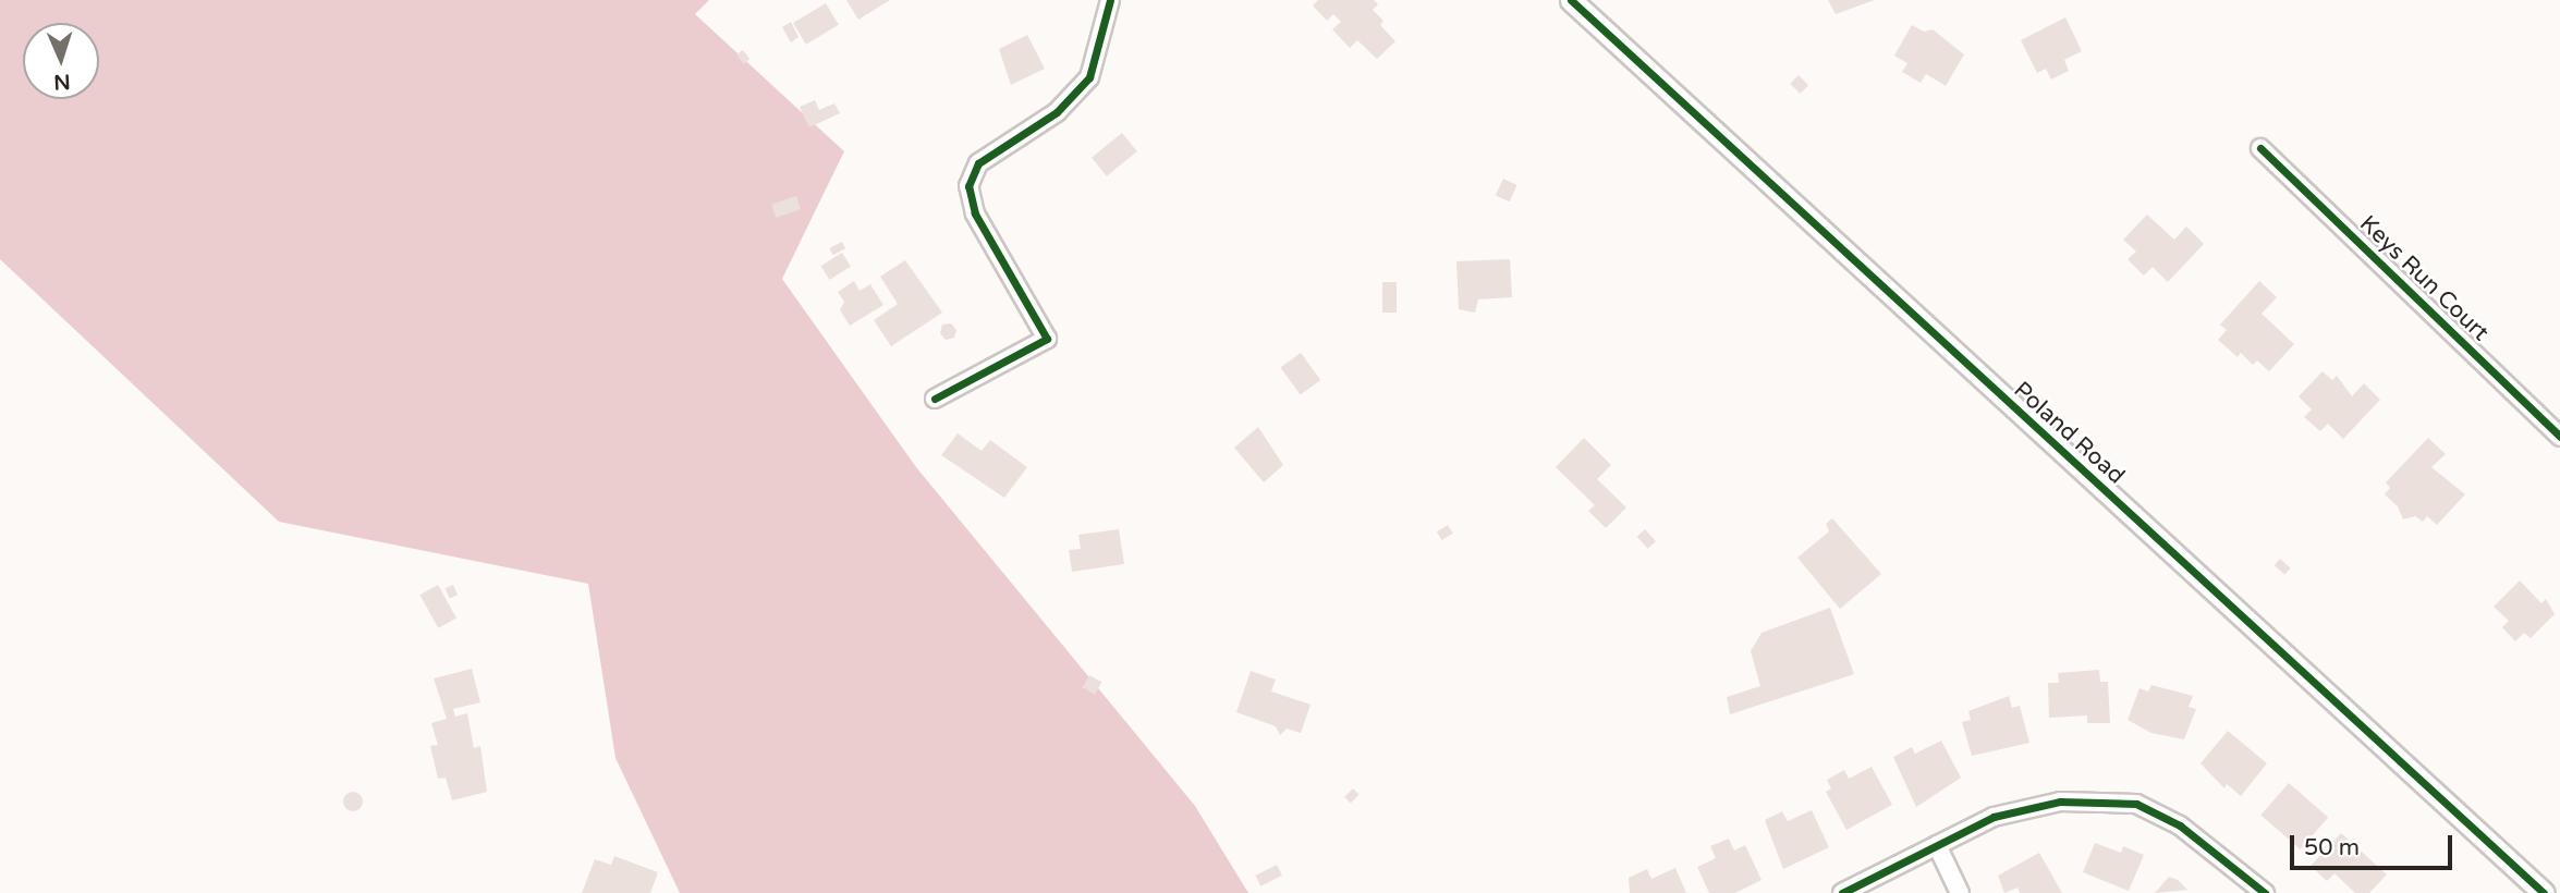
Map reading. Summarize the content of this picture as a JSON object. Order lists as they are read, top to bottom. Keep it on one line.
{"streets":{"street":["Keys Run Court","Poland Road"]},"scale_bar":"50 m","north":"bottom"}
